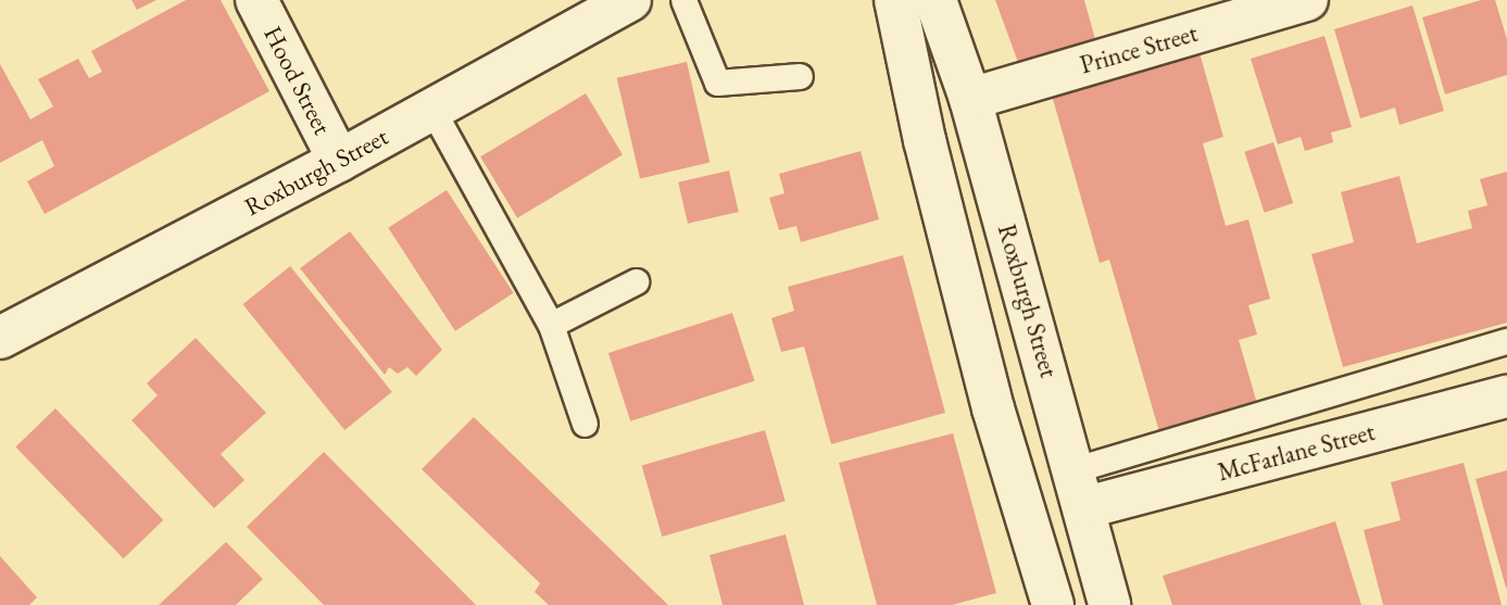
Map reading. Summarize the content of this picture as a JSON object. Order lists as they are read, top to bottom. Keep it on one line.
{"streets":{"street":["Prince Street","Hood Street","Roxburgh Street","McFarlane Street"]},"crossings":[["Prince Street","Roxburgh Street"],["Hood Street","Roxburgh Street"],["Roxburgh Street","McFarlane Street"]]}
